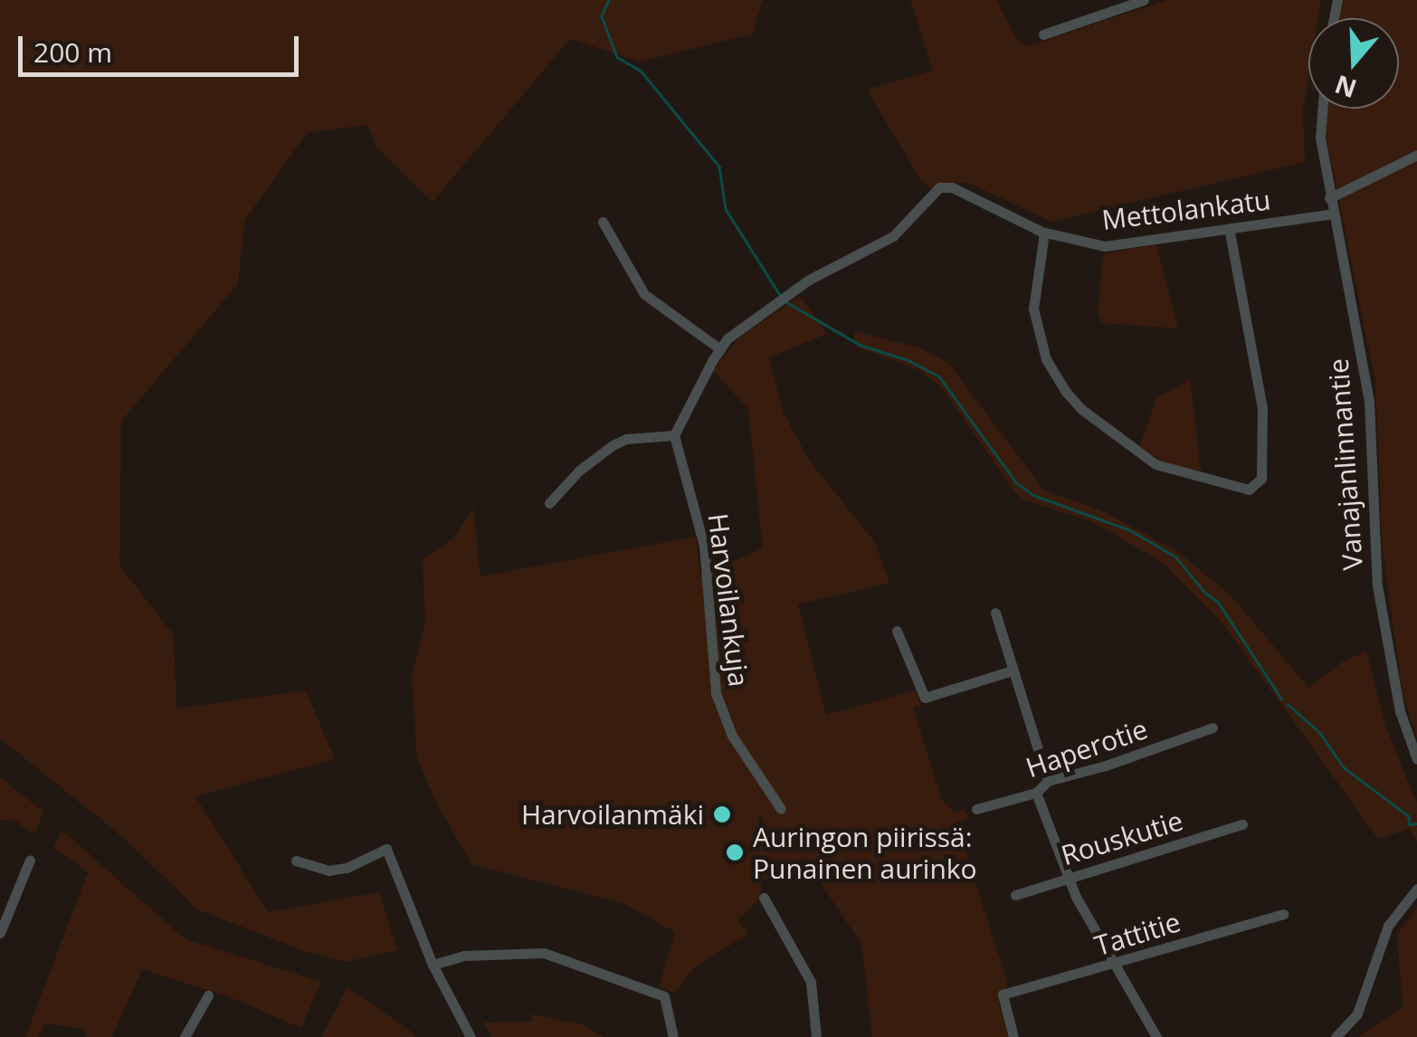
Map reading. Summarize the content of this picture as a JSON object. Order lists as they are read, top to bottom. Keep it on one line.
{"streets":{"street":["Mettolankatu","Vanajanlinnantie","Harvoilankuja","Haperotie","Rouskutie","Tattitie"]},"crossings":[["Mettolankatu","Vanajanlinnantie"]],"places":["Harvoilanmäki","Auringon piirissä: Punainen aurinko"],"scale_bar":"200 m","north":"bottom"}
